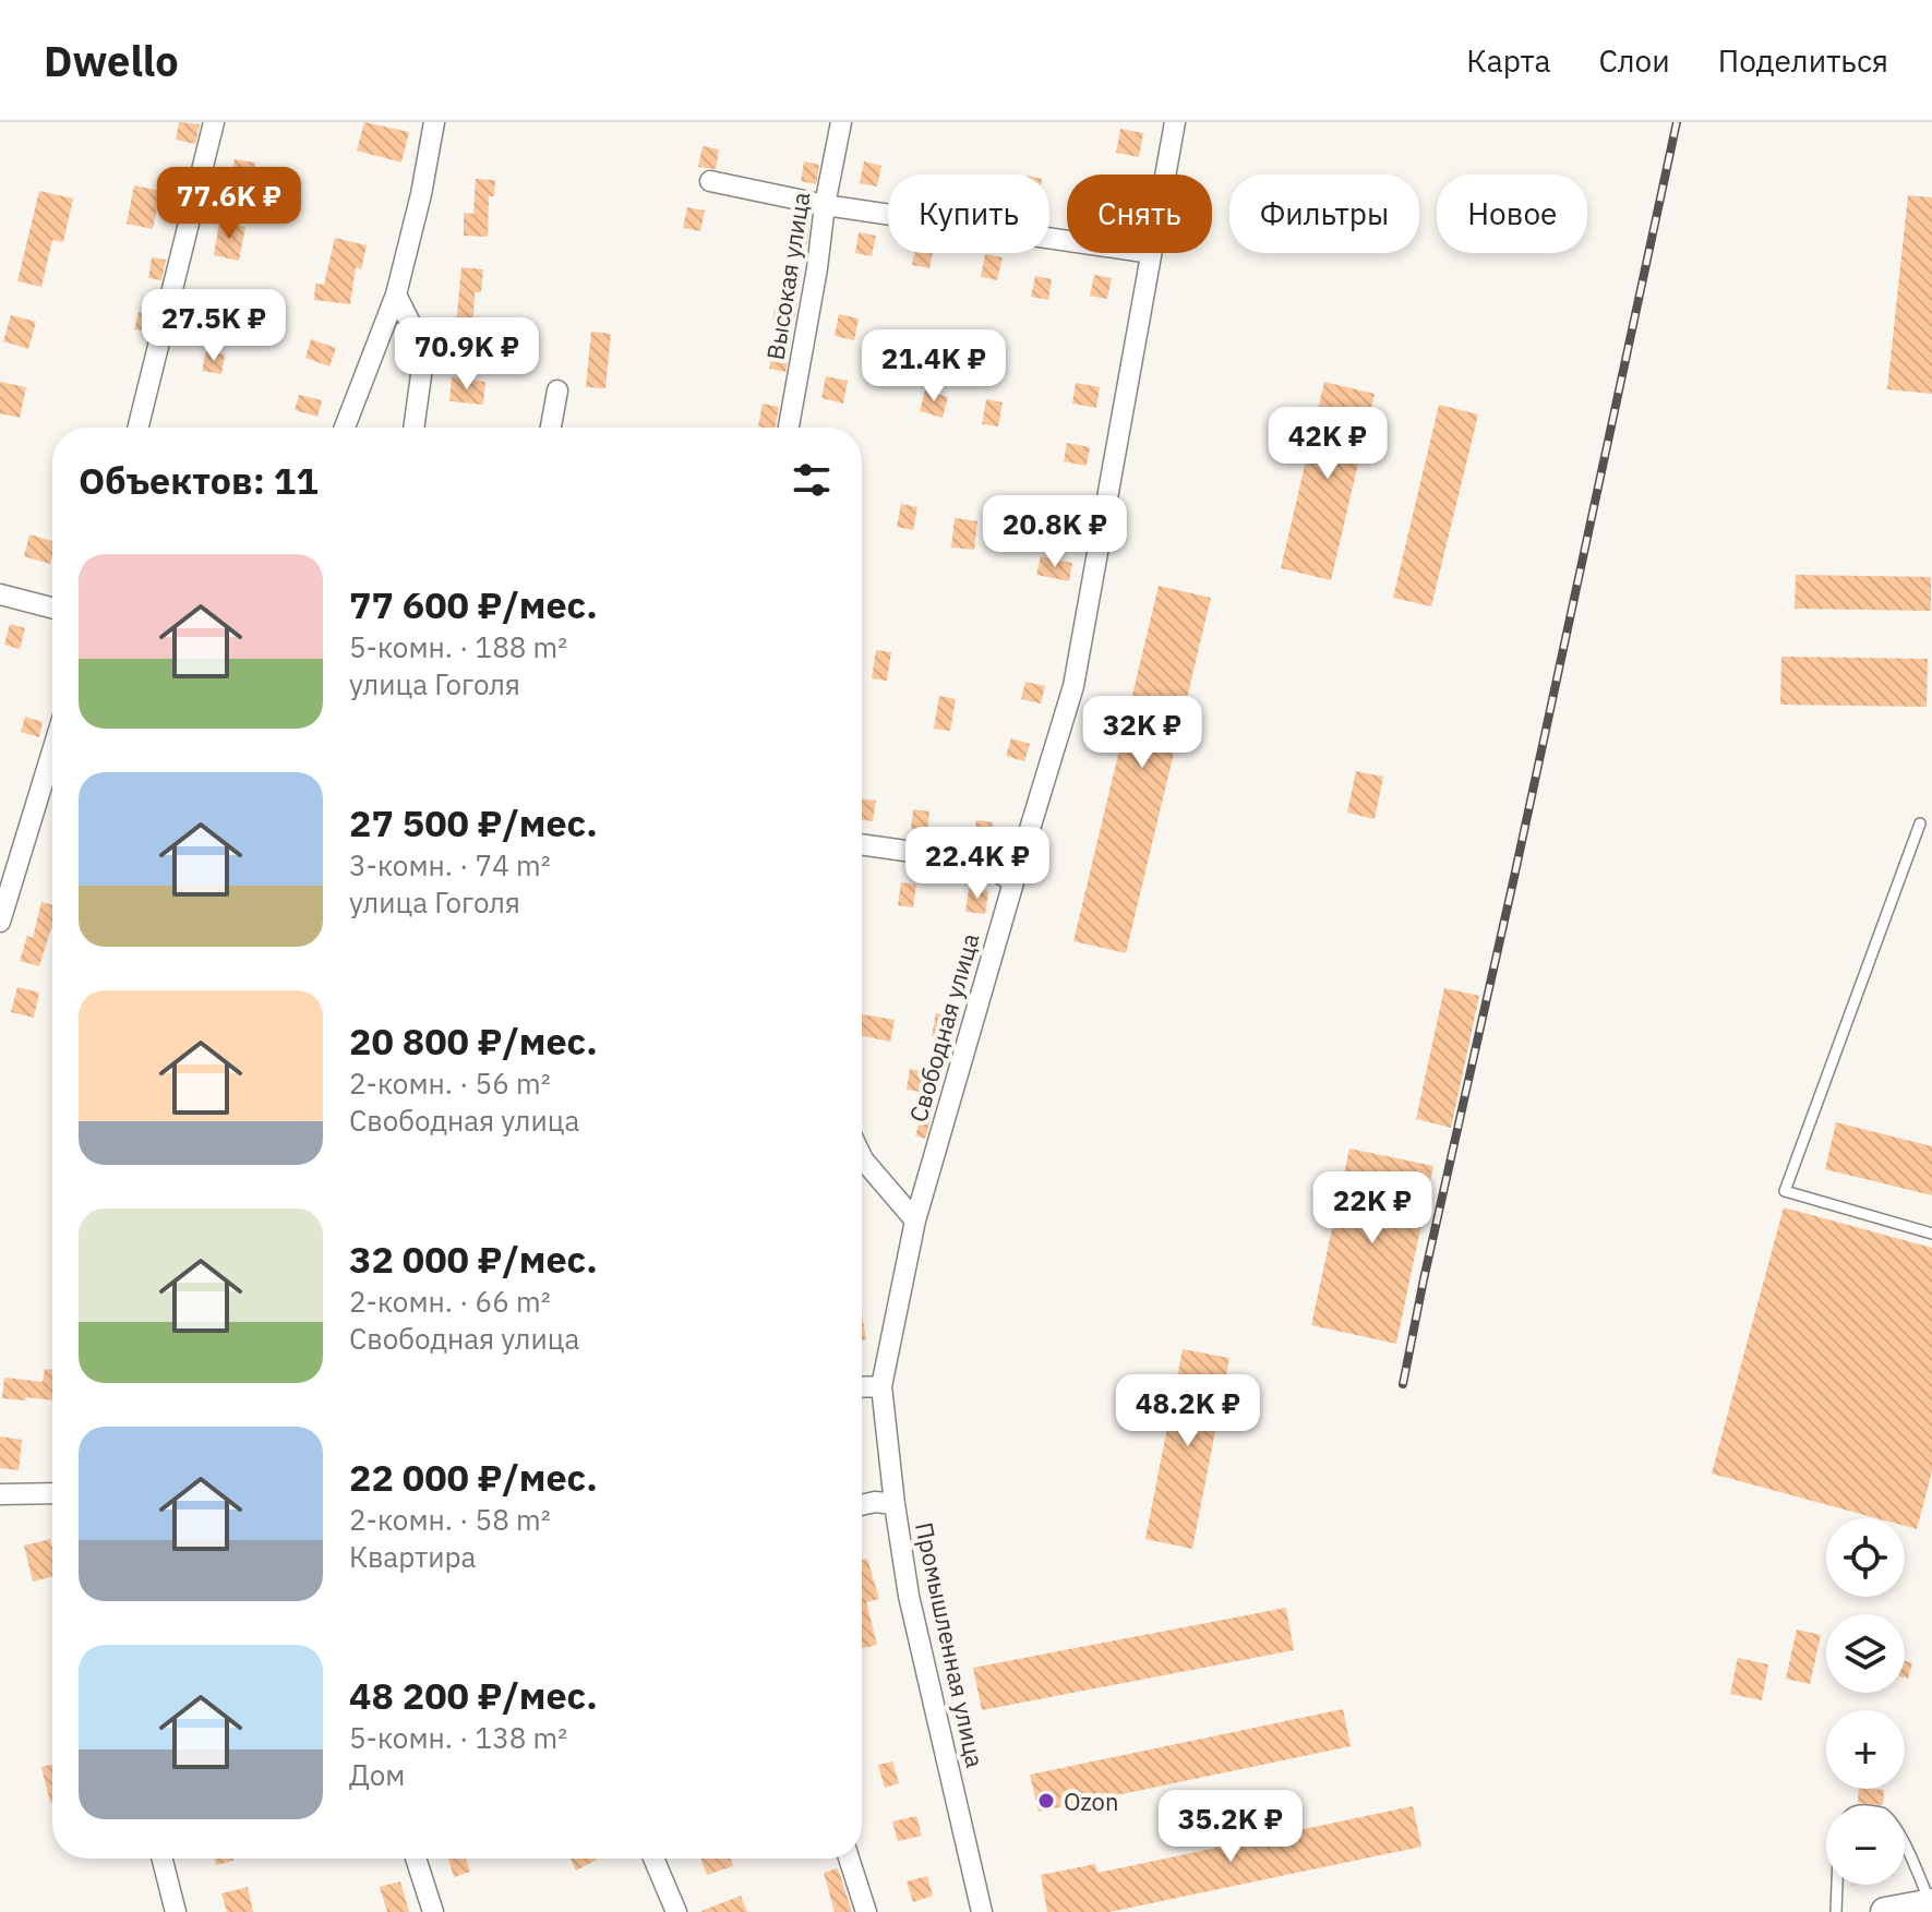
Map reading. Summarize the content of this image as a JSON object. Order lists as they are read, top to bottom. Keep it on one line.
{"streets":{"street":["Высокая улица","Свободная улица","Промышленная улица"]},"crossings":[["Свободная улица","Промышленная улица"]],"places":["Ozon"],"page":{"header":"Dwello","nav":["Карта","Слои","Поделиться"],"price":["77.6K ₽","27.5K ₽","70.9K ₽","21.4K ₽","42K ₽","20.8K ₽","32K ₽","22.4K ₽","22K ₽","48.2K ₽","35.2K ₽"],"chip":["Купить","Снять","Фильтры","Новое"],"heading":"Объектов: 11","list":[{"name":"77 600 ₽/мес.","note":"5-комн. · 188 m² · улица Гоголя"},{"name":"27 500 ₽/мес.","note":"3-комн. · 74 m² · улица Гоголя"},{"name":"20 800 ₽/мес.","note":"2-комн. · 56 m² · Свободная улица"},{"name":"32 000 ₽/мес.","note":"2-комн. · 66 m² · Свободная улица"},{"name":"22 000 ₽/мес.","note":"2-комн. · 58 m² · Квартира"},{"name":"48 200 ₽/мес.","note":"5-комн. · 138 m² · Дом"}],"map_buttons":["+","−"]}}
